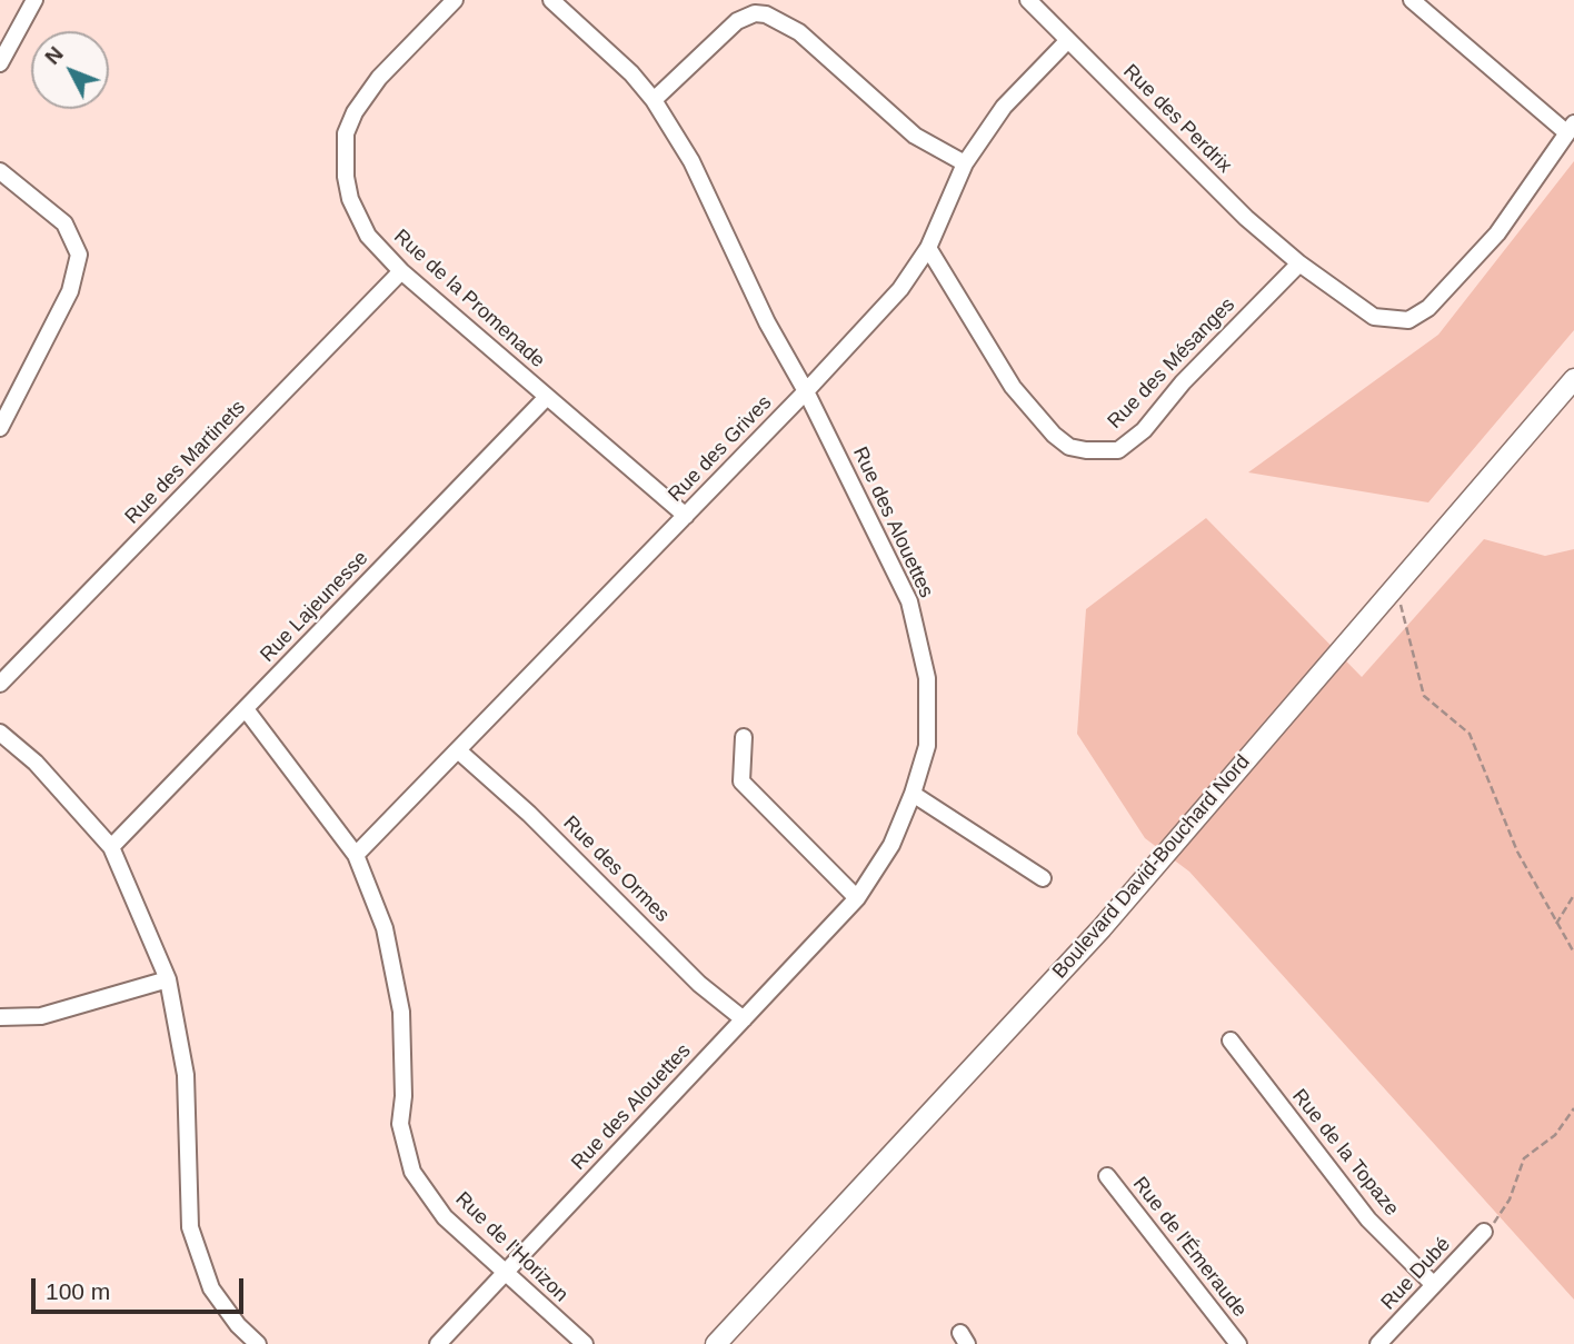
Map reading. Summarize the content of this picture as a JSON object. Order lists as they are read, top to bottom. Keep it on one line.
{"streets":{"street":["Rue des Perdrix","Rue de la Promenade","Rue des Mésanges","Rue des Grives","Rue des Martinets","Rue des Alouettes","Rue Lajeunesse","Boulevard David-Bouchard Nord","Rue des Ormes","Rue de la Topaze","Rue de l'Horizon","Rue de l'Émeraude","Rue Dubé"]},"crossings":[["Rue des Perdrix","Rue des Mésanges"],["Rue des Perdrix","Rue des Grives"],["Rue de la Promenade","Rue des Grives"],["Rue de la Promenade","Rue des Martinets"],["Rue de la Promenade","Rue Lajeunesse"],["Rue des Mésanges","Rue des Grives"],["Rue des Grives","Rue des Alouettes"],["Rue des Grives","Rue des Ormes"],["Rue des Grives","Rue de l'Horizon"],["Rue des Alouettes","Rue des Ormes"],["Rue des Alouettes","Rue de l'Horizon"],["Rue Lajeunesse","Rue de l'Horizon"],["Rue de la Topaze","Rue Dubé"]],"scale_bar":"100 m","north":"top left"}
